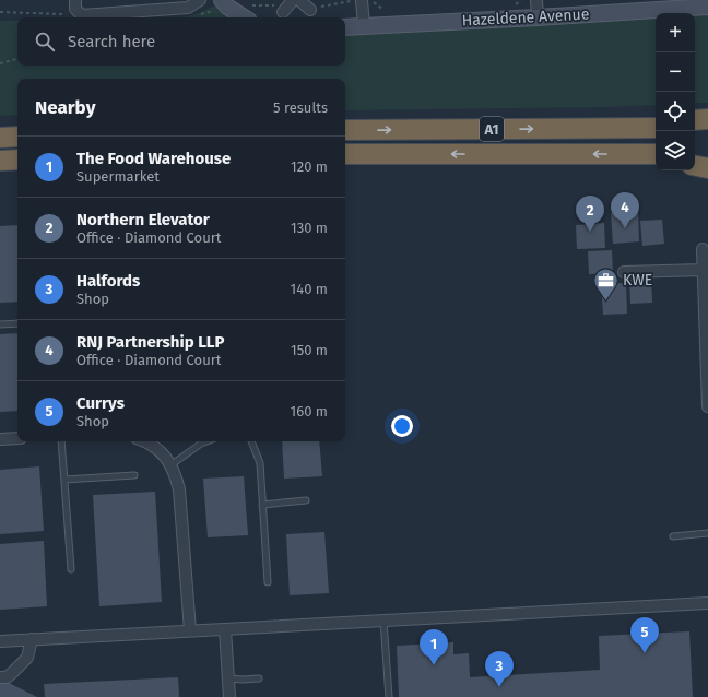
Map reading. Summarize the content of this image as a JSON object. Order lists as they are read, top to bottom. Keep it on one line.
{"streets":{"highway":["A1"],"street":["Hazeldene Avenue"]},"places":{"office":["KWE"]},"page":{"map_buttons":["+","−"],"search":"Search here","heading":["Nearby","5 results"],"list":[{"mark":"1","name":"The Food Warehouse","note":"Supermarket","value":"120 m"},{"mark":"2","name":"Northern Elevator","note":"Office · Diamond Court","value":"130 m"},{"mark":"3","name":"Halfords","note":"Shop","value":"140 m"},{"mark":"4","name":"RNJ Partnership LLP","note":"Office · Diamond Court","value":"150 m"},{"mark":"5","name":"Currys","note":"Shop","value":"160 m"}],"pins":["4","2","5","1","3"]}}
